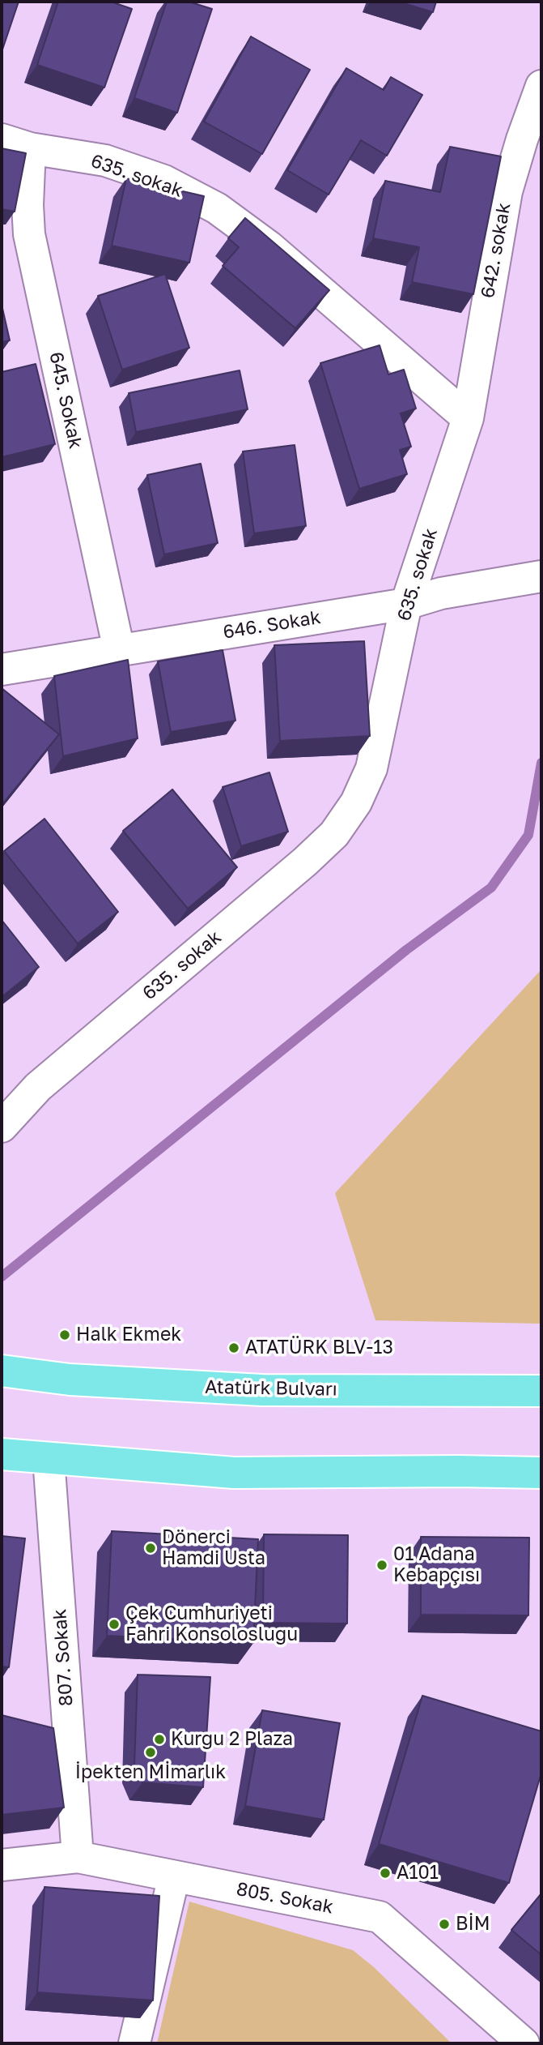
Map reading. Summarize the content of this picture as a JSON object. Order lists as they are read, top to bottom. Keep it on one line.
{"streets":{"main road":["Atatürk Bulvarı"],"street":["635. sokak","642. sokak","645. Sokak","646. Sokak","807. Sokak","805. Sokak"]},"crossings":[["635. sokak","642. sokak"],["635. sokak","645. Sokak"],["635. sokak","646. Sokak"],["645. Sokak","646. Sokak"],["807. Sokak","805. Sokak"]],"places":["Halk Ekmek","ATATÜRK BLV-13","Dönerci Hamdi Usta","01 Adana Kebapçısı","Çek Cumhuriyeti Fahri Konsolosluğu","Kurgu 2 Plaza","İpekten Mİmarlık","A101","BİM"]}
